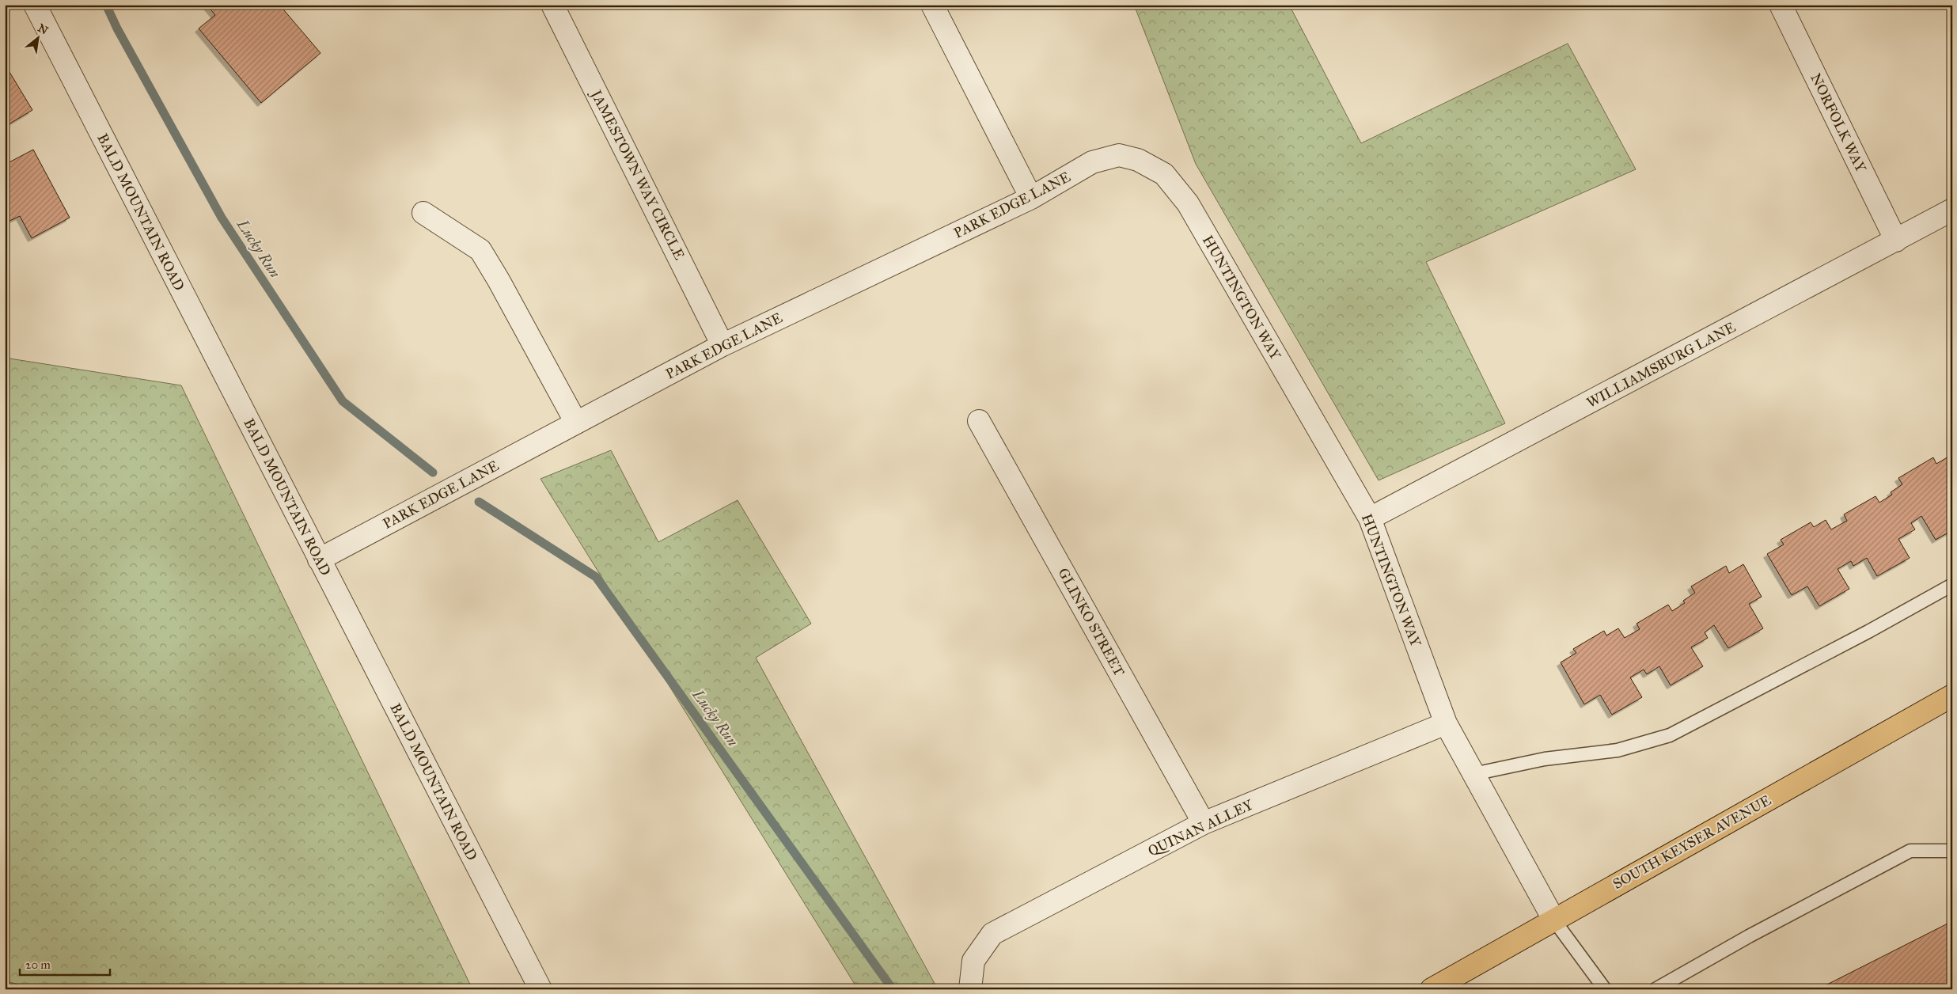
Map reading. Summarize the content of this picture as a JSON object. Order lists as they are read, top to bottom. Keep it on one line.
{"streets":{"main road":["SOUTH KEYSER AVENUE"],"street":["NORFOLK WAY","JAMESTOWN WAY CIRCLE","PARK EDGE LANE","BALD MOUNTAIN ROAD","HUNTINGTON WAY","WILLIAMSBURG LANE","GLINKO STREET","QUINAN ALLEY"]},"crossings":[["NORFOLK WAY","WILLIAMSBURG LANE"],["JAMESTOWN WAY CIRCLE","PARK EDGE LANE"],["PARK EDGE LANE","BALD MOUNTAIN ROAD"],["PARK EDGE LANE","HUNTINGTON WAY"],["HUNTINGTON WAY","WILLIAMSBURG LANE"],["HUNTINGTON WAY","QUINAN ALLEY"],["HUNTINGTON WAY","SOUTH KEYSER AVENUE"],["GLINKO STREET","QUINAN ALLEY"]],"water":["Lucky Run"],"scale_bar":"20 m","north":"top right"}
